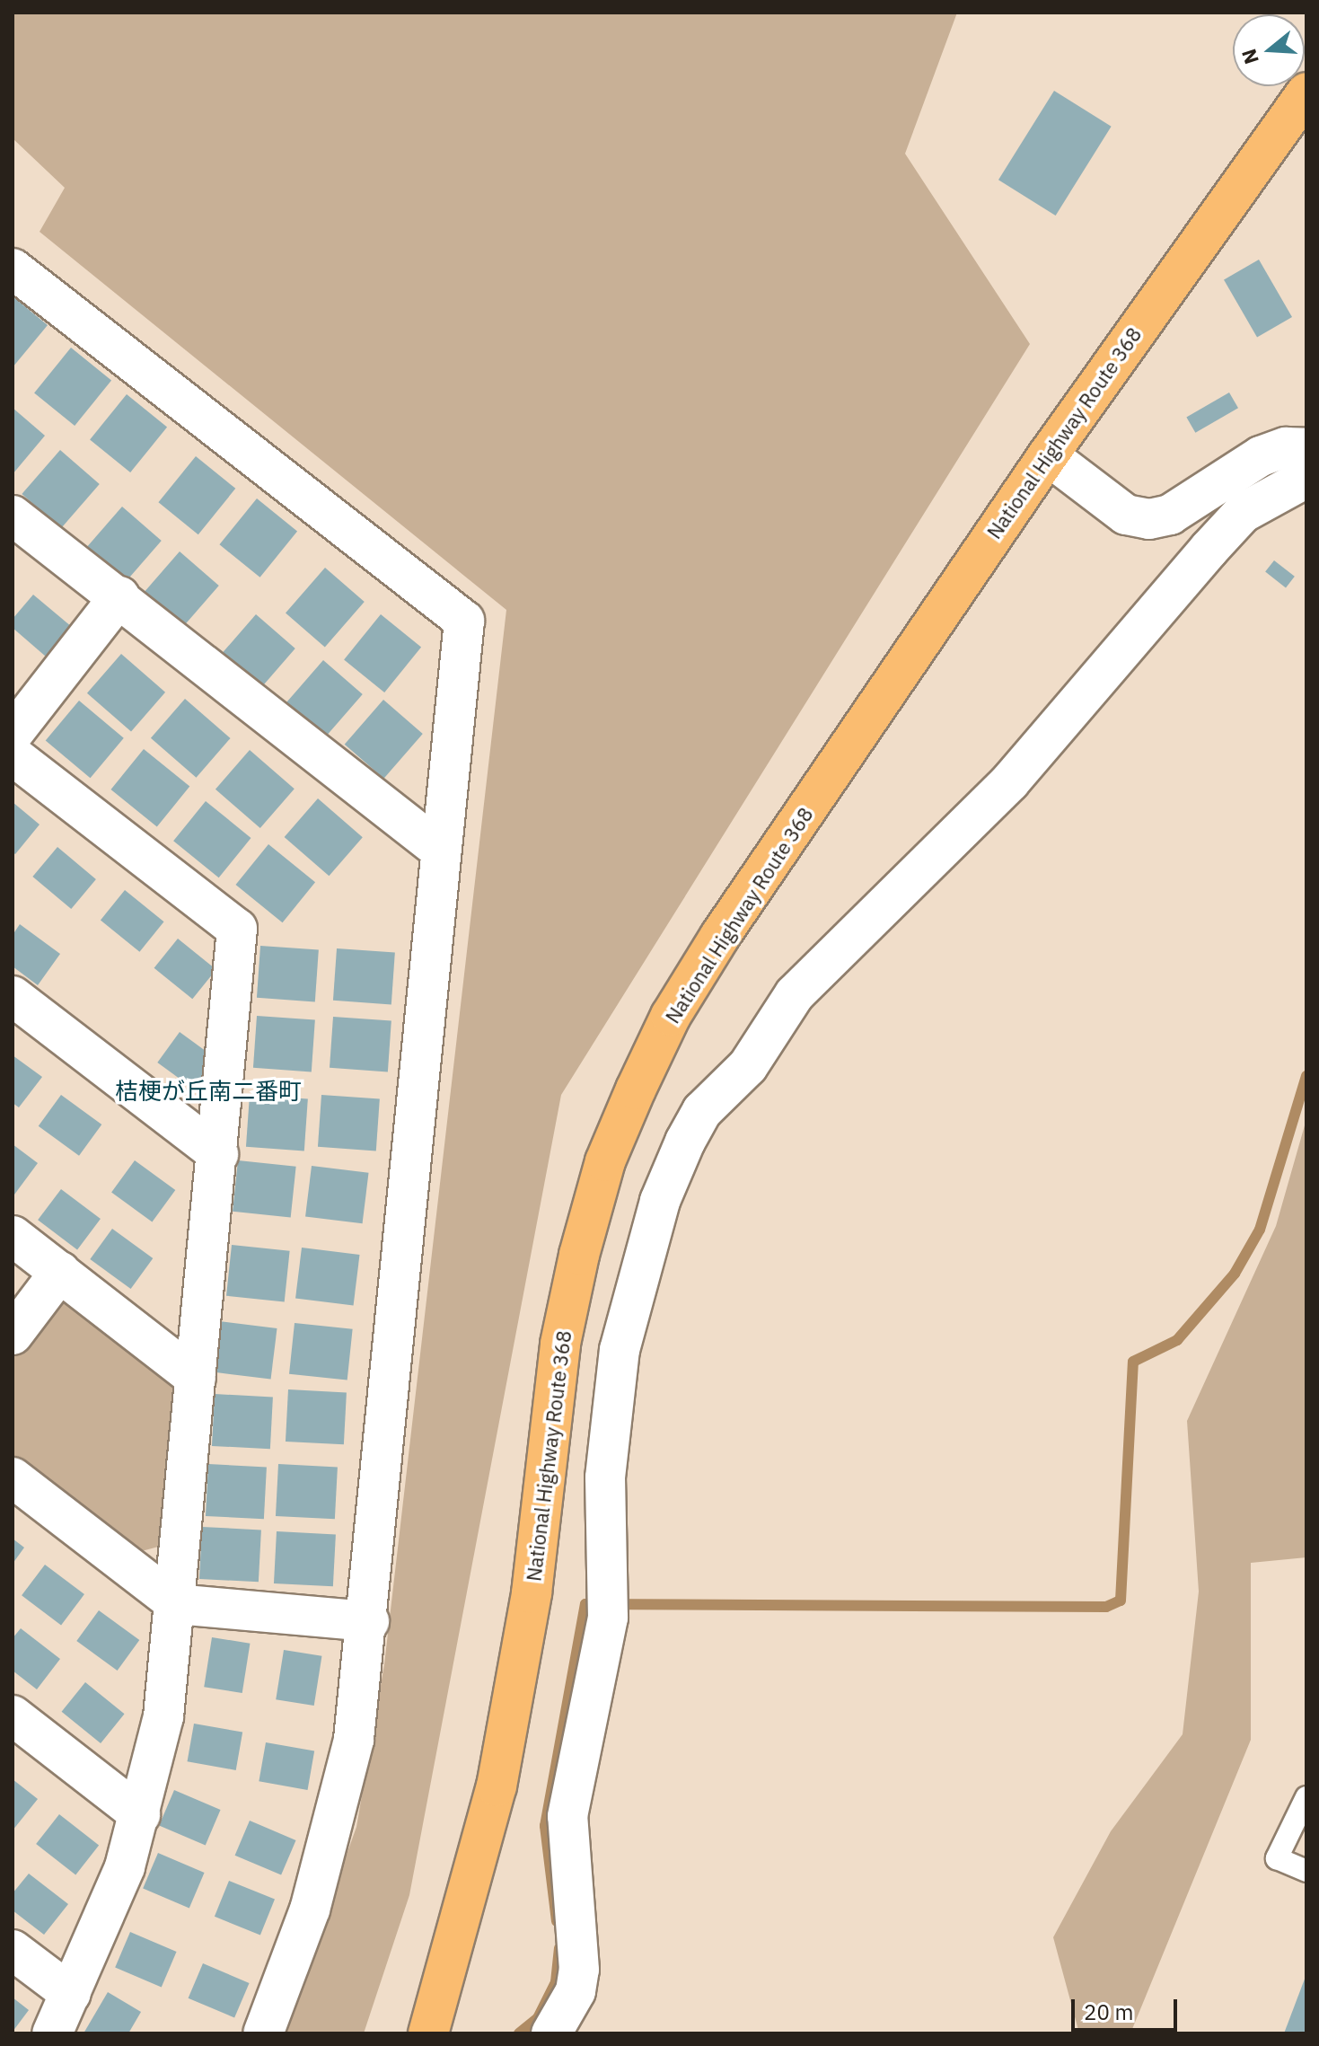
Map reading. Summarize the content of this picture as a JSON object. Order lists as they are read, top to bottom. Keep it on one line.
{"streets":{"highway":["National Highway Route 368"]},"districts":["桔梗が丘南二番町"],"scale_bar":"20 m","north":"left"}
